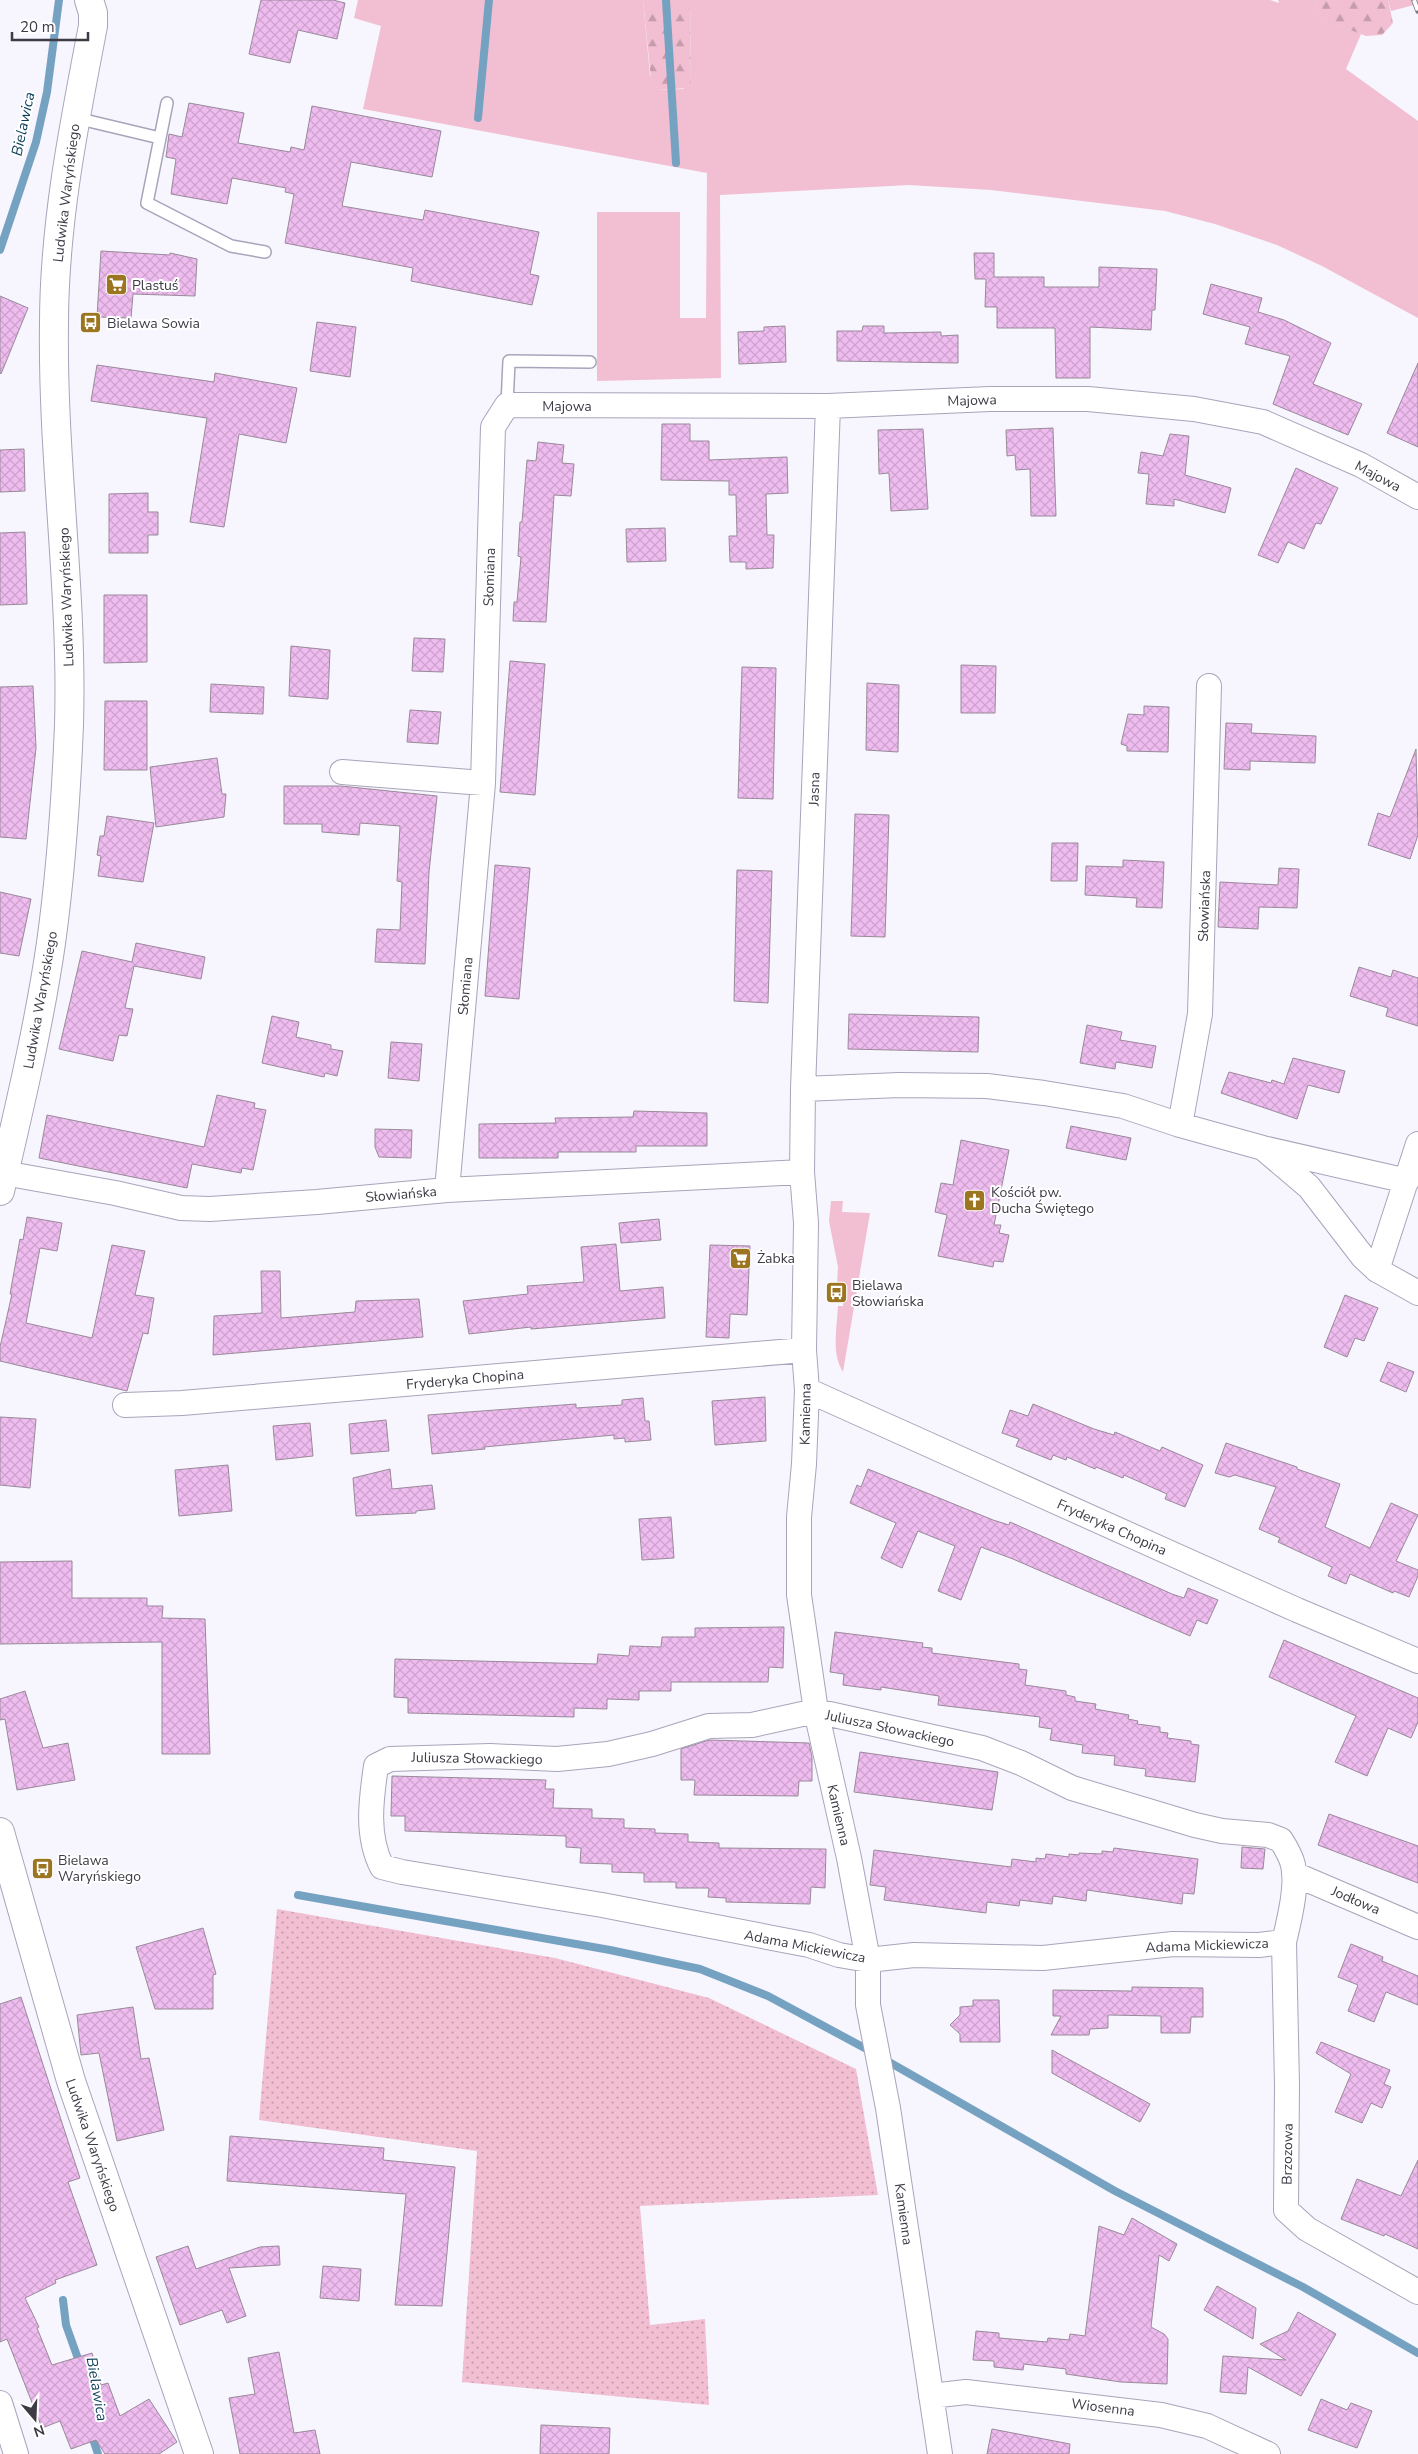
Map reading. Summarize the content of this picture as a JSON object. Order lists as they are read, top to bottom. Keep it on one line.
{"streets":{"main road":["Ludwika Waryńskiego"],"street":["Majowa","Słomiana","Jasna","Słowiańska","Fryderyka Chopina","Kamienna","Juliusza Słowackiego","Jodłowa","Adama Mickiewicza","Brzozowa","Wiosenna"]},"crossings":[["Ludwika Waryńskiego","Słowiańska"],["Majowa","Słomiana"],["Majowa","Jasna"],["Słomiana","Słowiańska"],["Jasna","Słowiańska"],["Jasna","Kamienna"],["Słowiańska","Kamienna"],["Fryderyka Chopina","Kamienna"],["Kamienna","Juliusza Słowackiego"],["Kamienna","Adama Mickiewicza"],["Kamienna","Wiosenna"],["Juliusza Słowackiego","Jodłowa"],["Juliusza Słowackiego","Adama Mickiewicza"],["Jodłowa","Adama Mickiewicza"],["Adama Mickiewicza","Brzozowa"]],"water":["Bielawica"],"places":{"supermarket":["Plastuś","Żabka"],"bus stop":["Bielawa Sowia","Bielawa Słowiańska","Bielawa Waryńskiego"],"church":["Kościół pw. Ducha Świętego"]},"scale_bar":"20 m","north":"bottom"}
